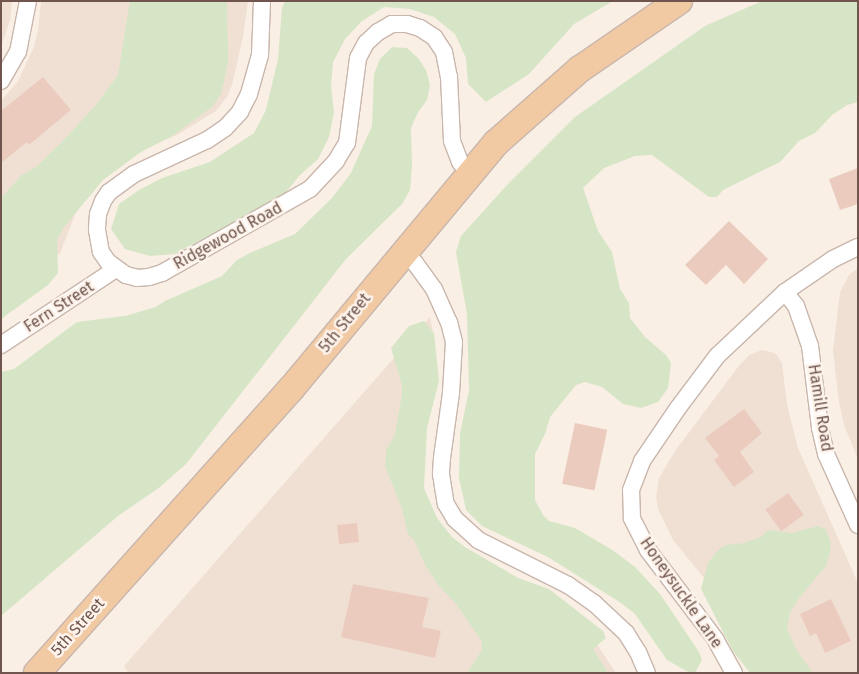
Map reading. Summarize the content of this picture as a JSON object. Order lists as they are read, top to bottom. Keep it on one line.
{"streets":{"main road":["5th Street"],"street":["Ridgewood Road","Fern Street","Hamill Road","Honeysuckle Lane"]},"crossings":[["Ridgewood Road","Fern Street"],["Ridgewood Road","5th Street"],["Hamill Road","Honeysuckle Lane"]]}
